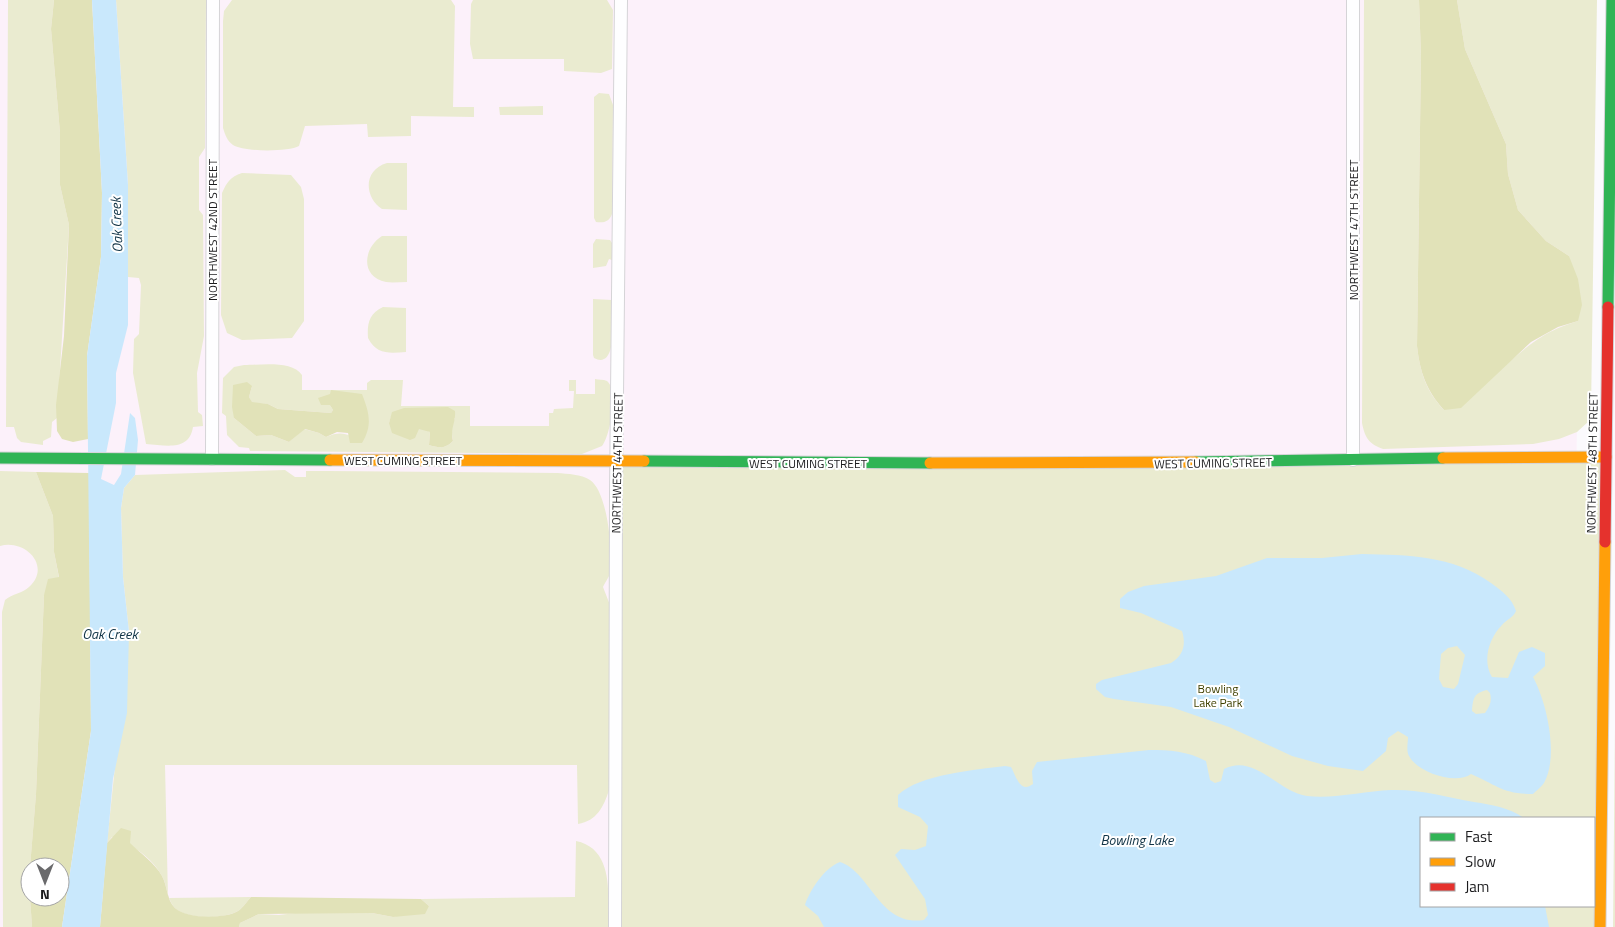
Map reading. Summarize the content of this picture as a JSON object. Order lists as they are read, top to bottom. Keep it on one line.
{"streets":{"street":["NORTHWEST 42ND STREET","NORTHWEST 47TH STREET","WEST CUMING STREET","NORTHWEST 44TH STREET","NORTHWEST 48TH STREET"]},"crossings":[["NORTHWEST 42ND STREET","WEST CUMING STREET"],["NORTHWEST 47TH STREET","WEST CUMING STREET"],["WEST CUMING STREET","NORTHWEST 44TH STREET"],["WEST CUMING STREET","NORTHWEST 48TH STREET"]],"water":["Oak Creek","Bowling Lake"],"parks":["Bowling Lake Park"],"legend":["Fast","Slow","Jam"],"north":"bottom"}
